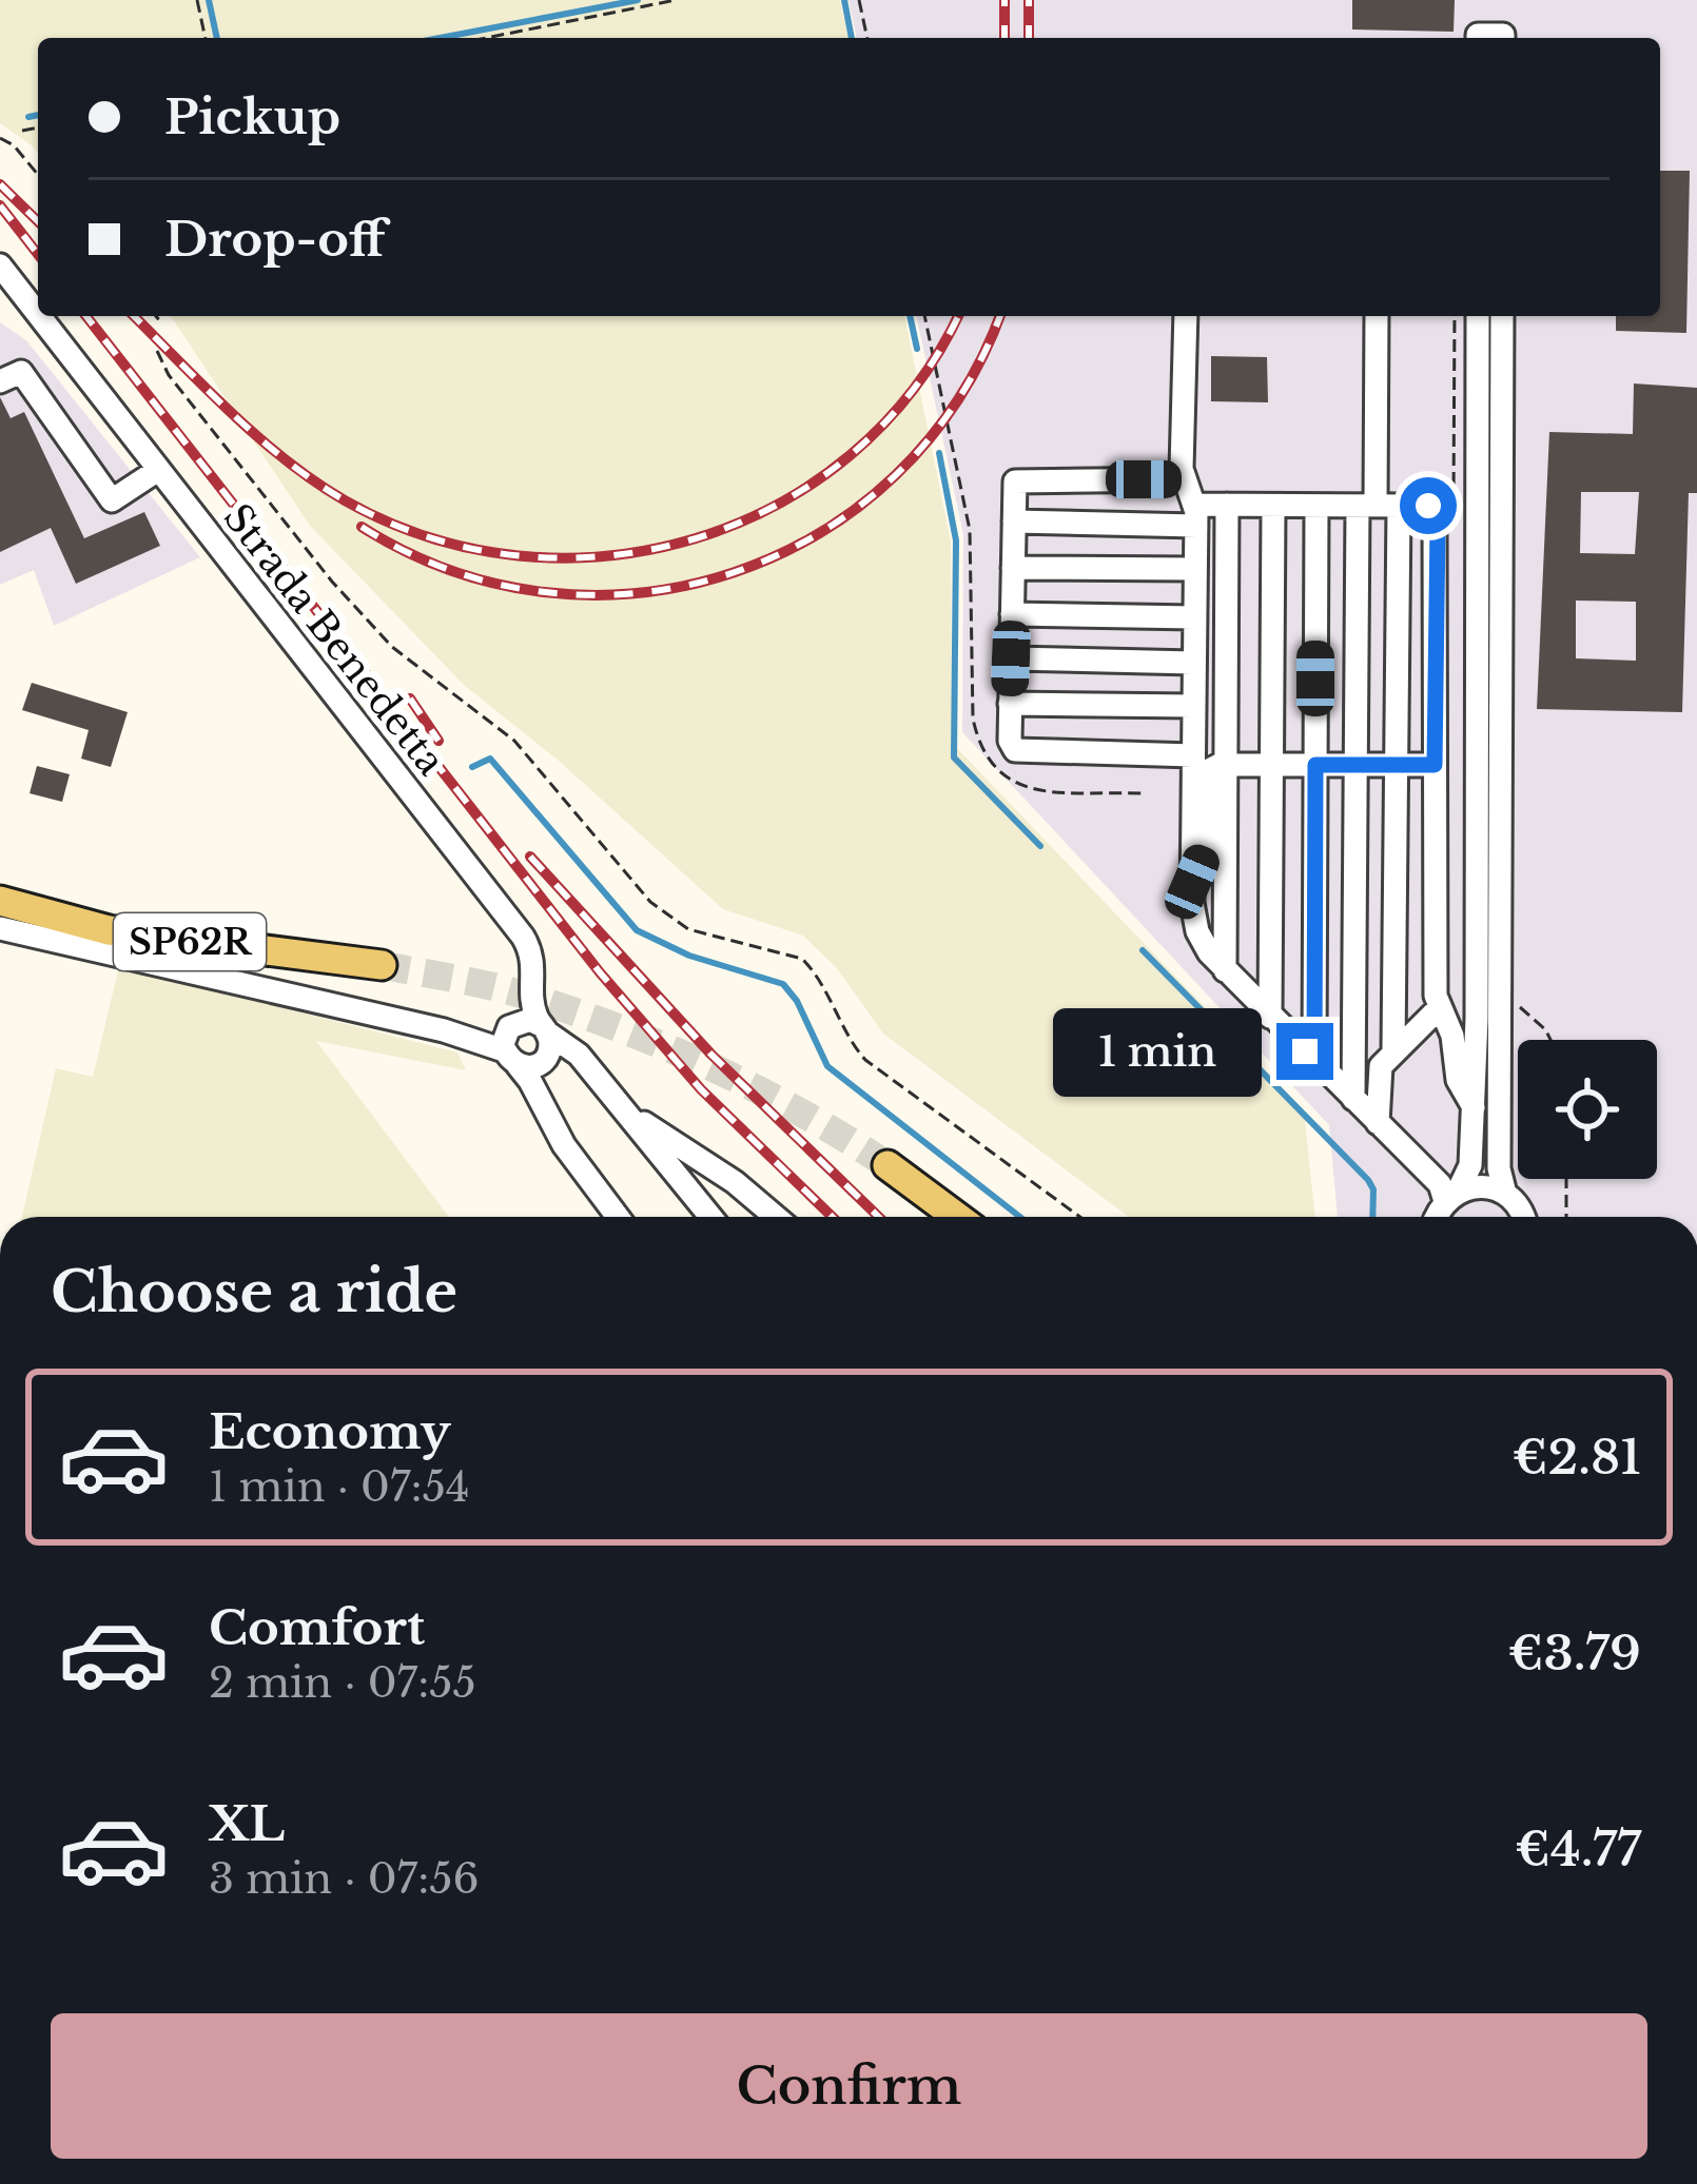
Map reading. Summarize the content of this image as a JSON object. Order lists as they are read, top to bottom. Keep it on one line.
{"streets":{"main road":["SP62R"],"street":["Strada Benedetta"]},"page":{"banner":["Pickup","Drop-off"],"bubble":"1 min","heading":"Choose a ride","list":[{"name":"Economy","note":"1 min · 07:54","value":"€2.81"},{"name":"Comfort","note":"2 min · 07:55","value":"€3.79"},{"name":"XL","note":"3 min · 07:56","value":"€4.77"}],"buttons":"Confirm"}}
